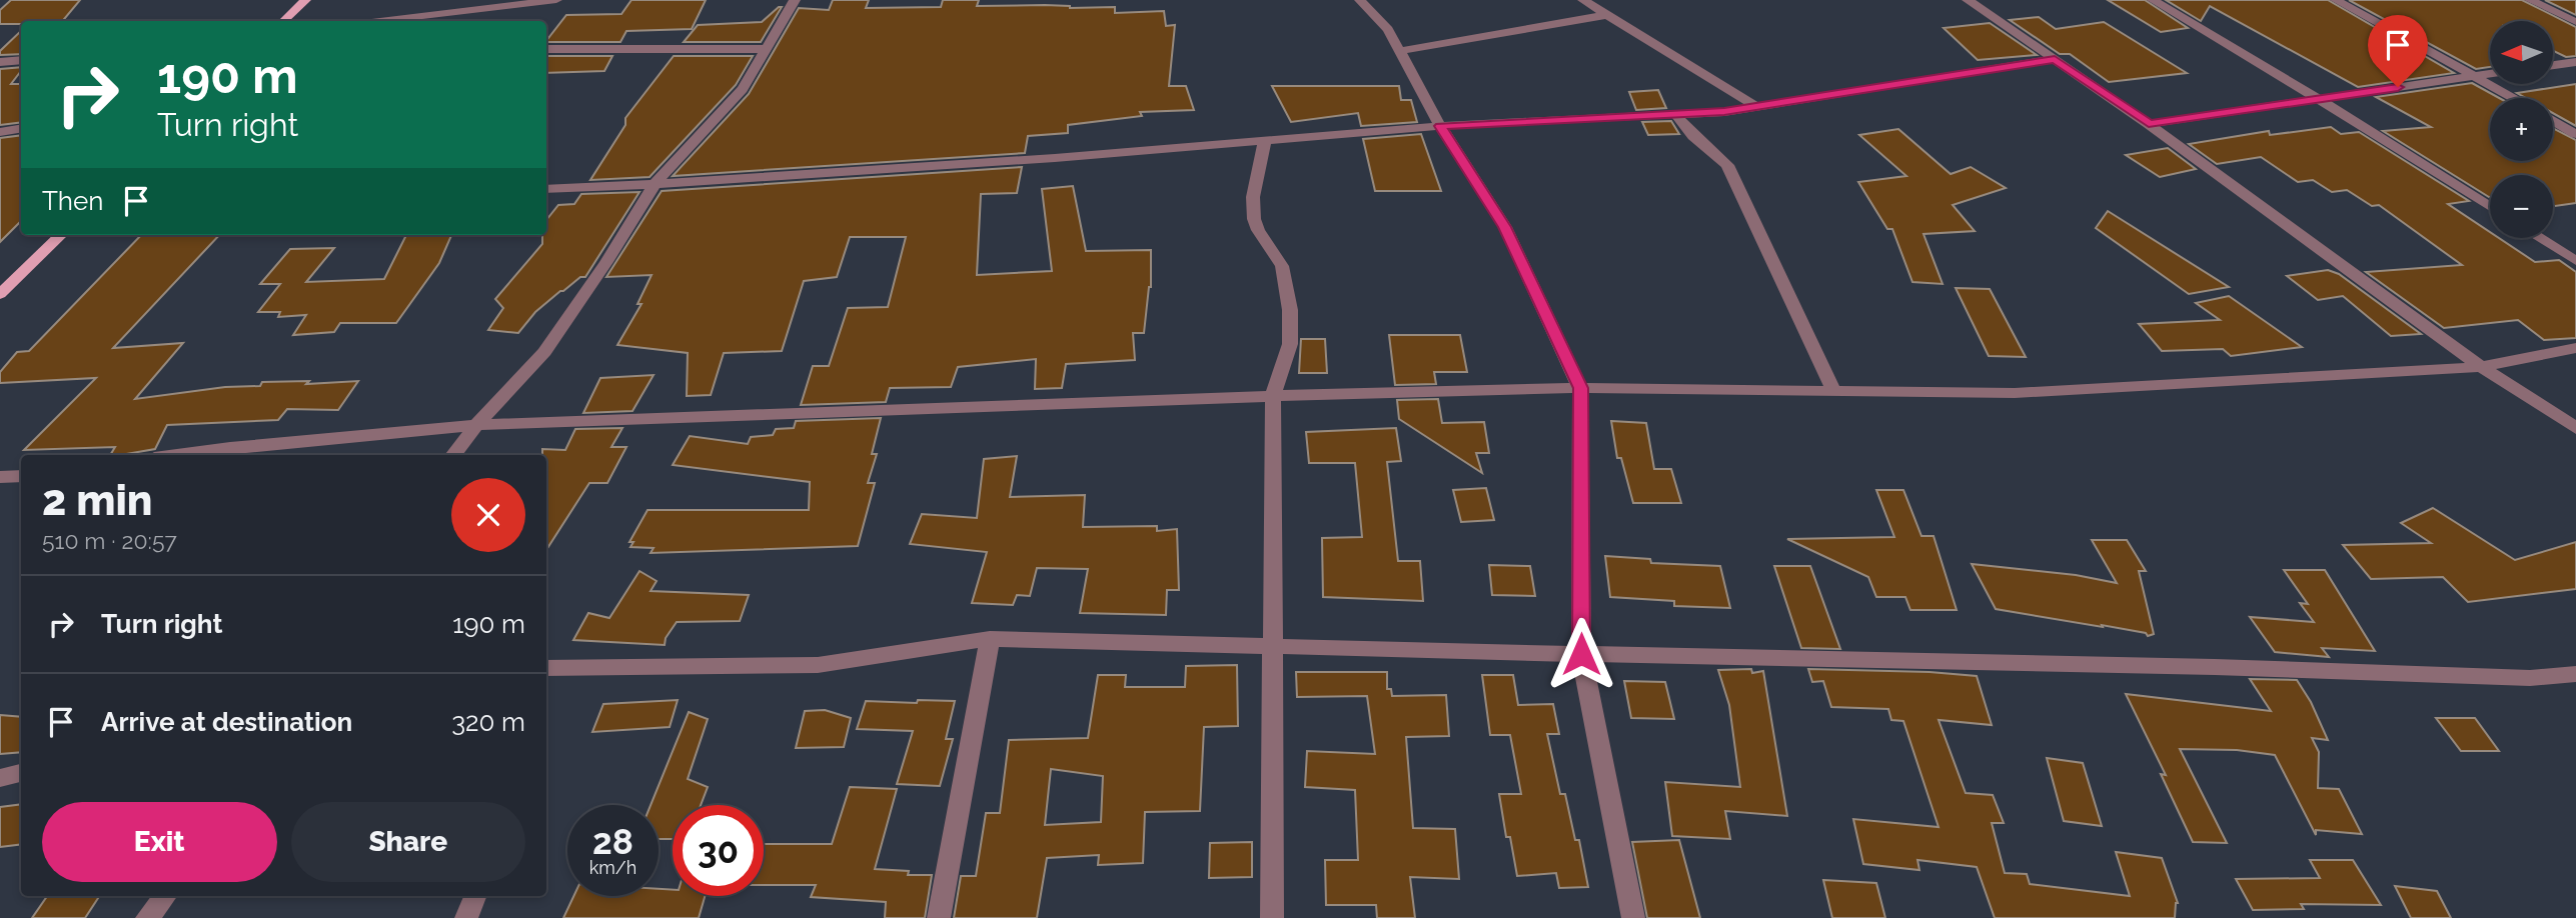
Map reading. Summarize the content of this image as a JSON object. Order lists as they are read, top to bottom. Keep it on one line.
{"north":"left","page":{"map_buttons":["+","−"],"turn":["190 m","Turn right"],"then":"Then","heading":["2 min","510 m · 20:57"],"list":[{"name":"Turn right","value":"190 m"},{"name":"Arrive at destination","value":"320 m"}],"buttons":["Exit","Share"],"speed":"28 km/h","limit":"30"}}
